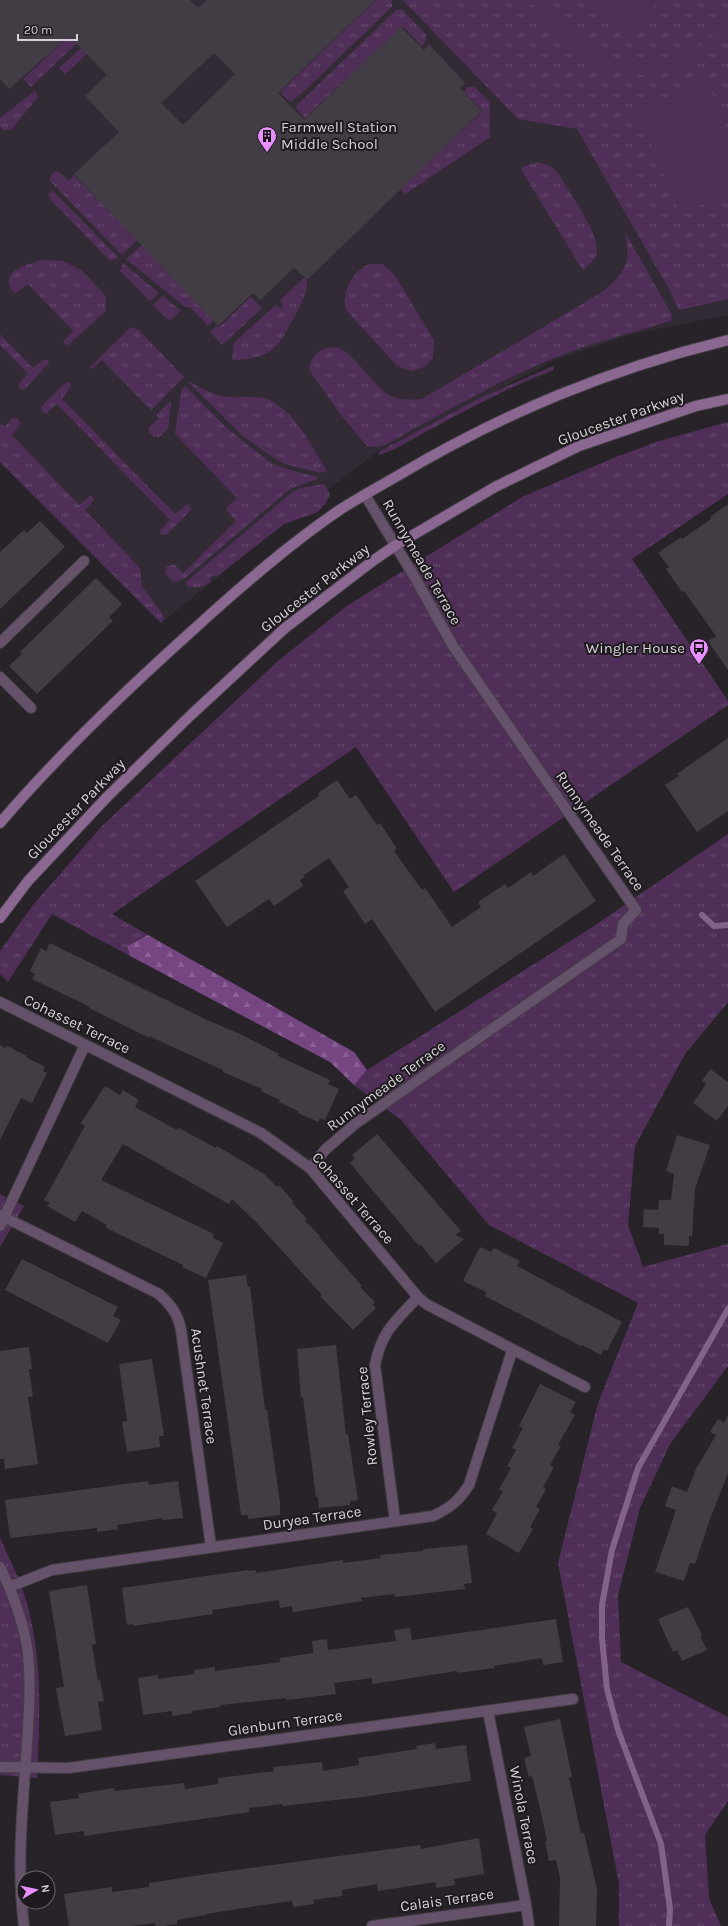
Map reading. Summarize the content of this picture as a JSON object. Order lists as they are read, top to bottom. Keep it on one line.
{"streets":{"main road":["Gloucester Parkway"],"street":["Runnymeade Terrace","Cohasset Terrace","Acushnet Terrace","Rowley Terrace","Duryea Terrace","Glenburn Terrace","Winola Terrace","Calais Terrace"]},"crossings":[["Gloucester Parkway","Runnymeade Terrace"],["Runnymeade Terrace","Cohasset Terrace"],["Cohasset Terrace","Rowley Terrace"],["Cohasset Terrace","Duryea Terrace"],["Acushnet Terrace","Duryea Terrace"],["Rowley Terrace","Duryea Terrace"],["Glenburn Terrace","Winola Terrace"],["Winola Terrace","Calais Terrace"]],"places":{"building":["Farmwell Station Middle School"],"bus stop":["Wingler House"]},"scale_bar":"20 m","north":"right"}
